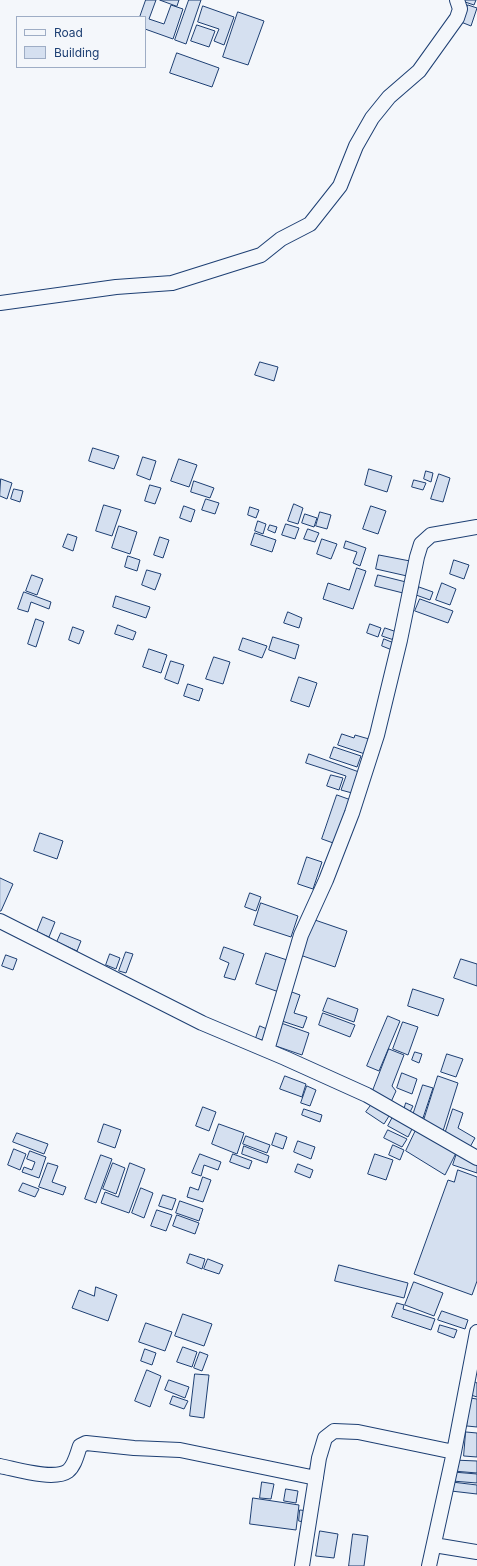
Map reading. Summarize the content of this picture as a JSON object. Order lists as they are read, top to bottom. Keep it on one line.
{"legend":["Road","Building"]}
